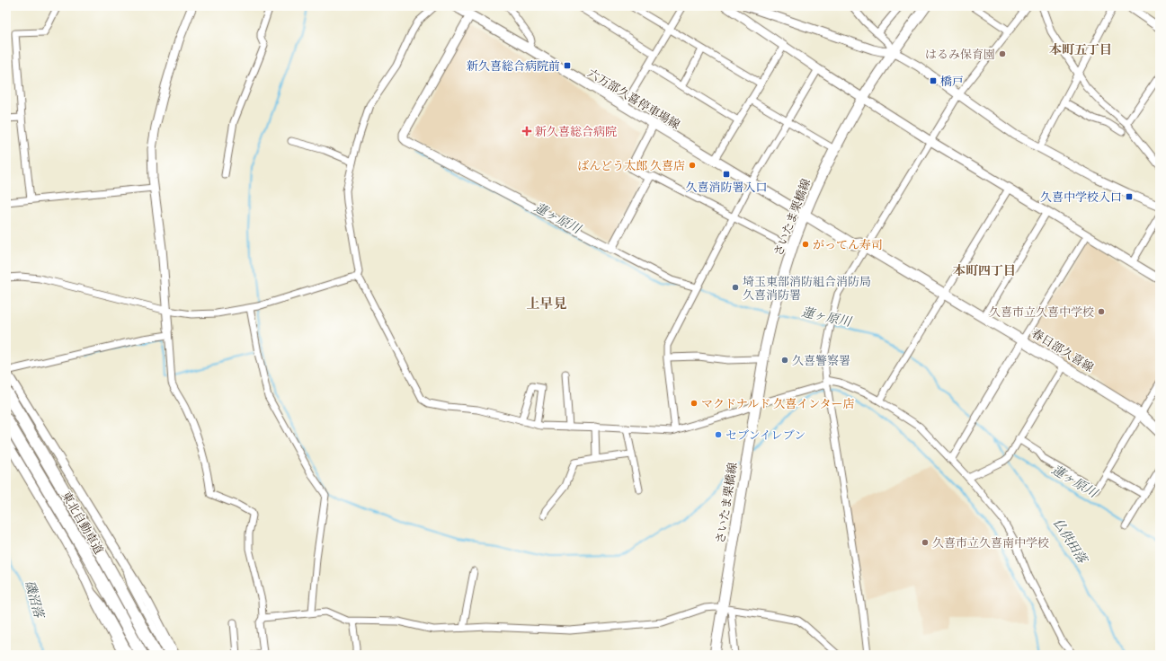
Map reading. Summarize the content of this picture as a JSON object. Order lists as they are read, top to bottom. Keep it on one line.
{"streets":{"highway":["東北自動車道"],"main road":["六万部久喜停車場線","さいたま栗橋線","春日部久喜線"]},"crossings":[["六万部久喜停車場線","さいたま栗橋線"],["六万部久喜停車場線","春日部久喜線"],["さいたま栗橋線","春日部久喜線"]],"districts":["本町五丁目","本町四丁目","上早見"],"water":["蓮ヶ原川","仏供田落","磯沼落"],"places":{"other":["はるみ保育園","ばんどう太郎 久喜店","がってん寿司","埼玉東部消防組合消防局 久喜消防署","久喜市立久喜中学校","久喜警察署","マクドナルド 久喜インター店","セブンイレブン","久喜市立久喜南中学校"],"transit":["新久喜総合病院前","橋戸","久喜消防署入口","久喜中学校入口"],"health":["新久喜総合病院"]}}
